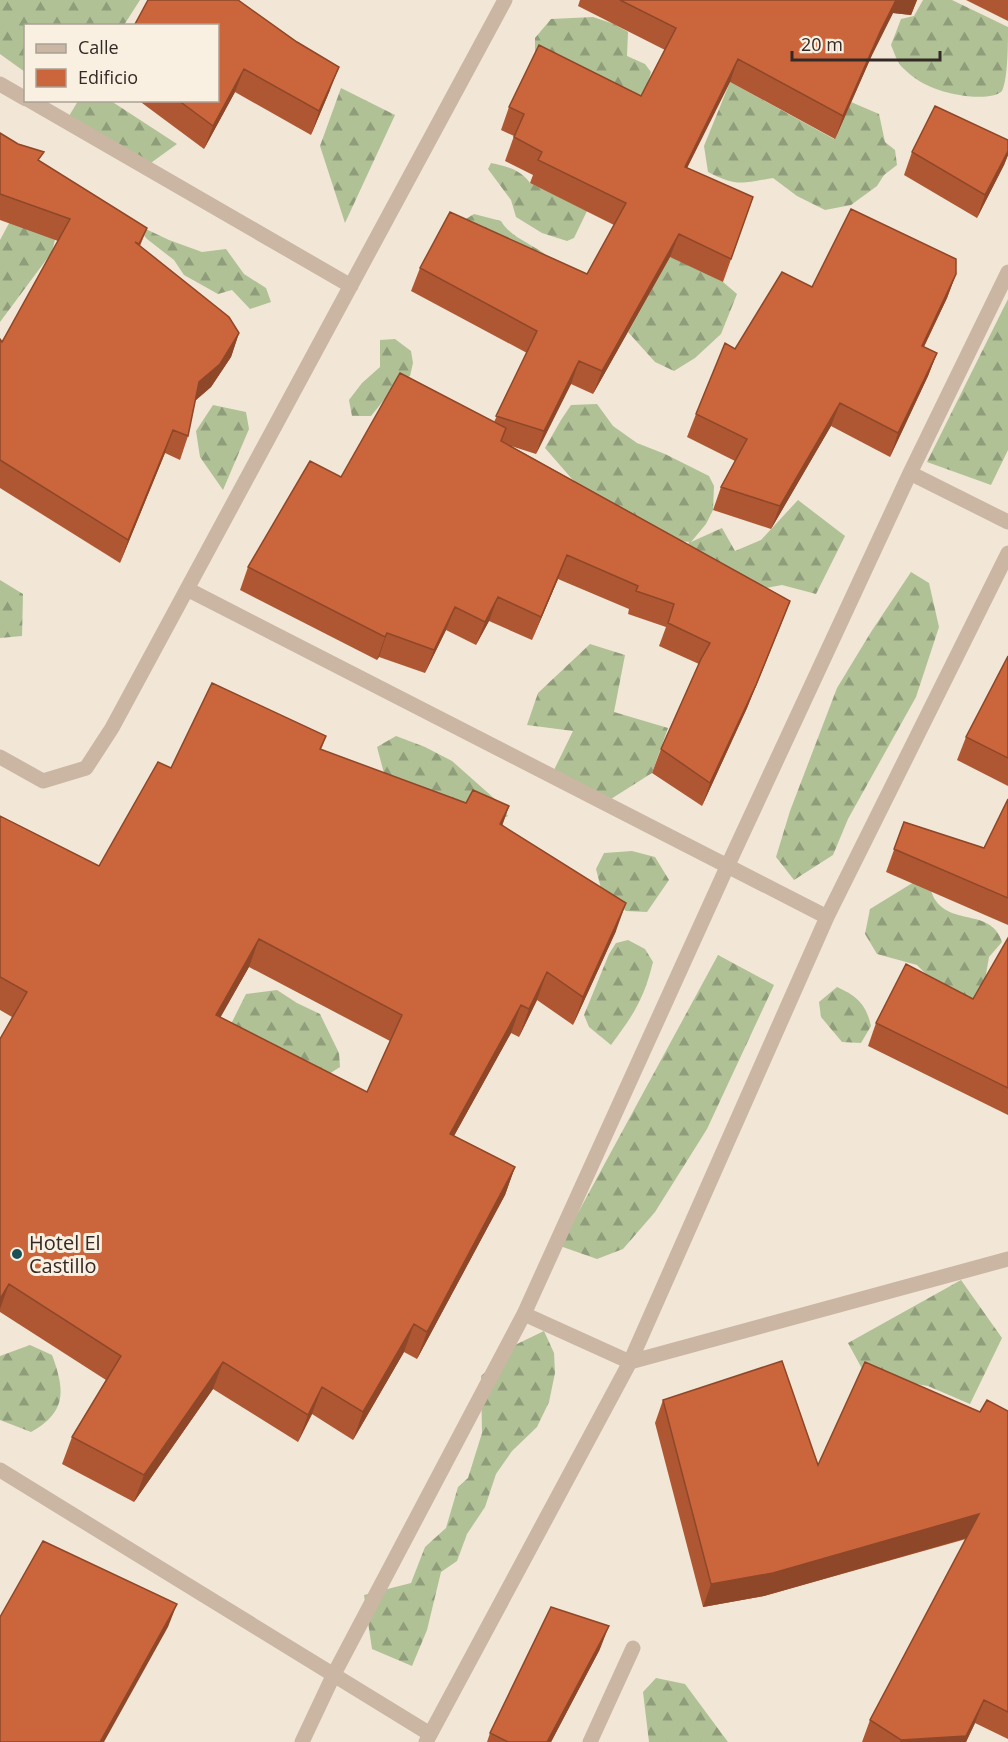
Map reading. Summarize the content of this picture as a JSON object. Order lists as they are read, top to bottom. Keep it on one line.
{"places":["Hotel El Castillo"],"legend":["Calle","Edificio"],"scale_bar":"20 m"}
